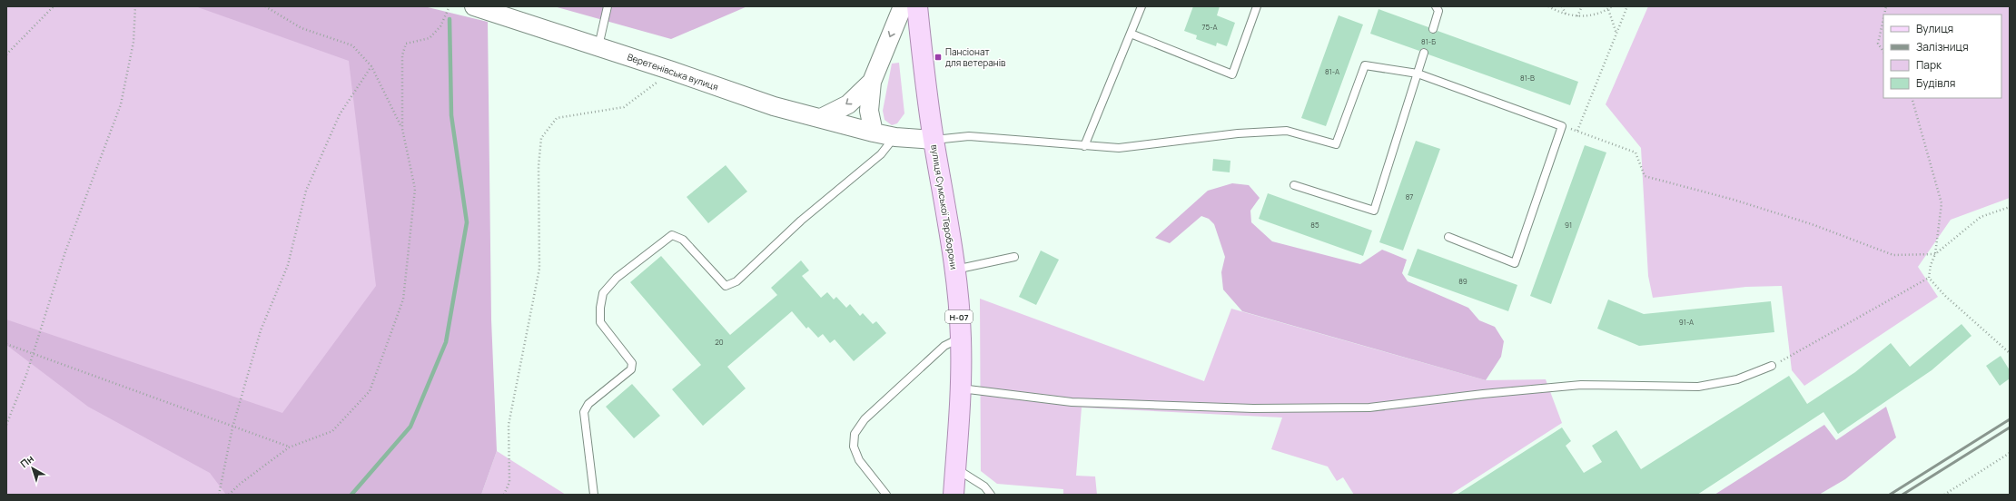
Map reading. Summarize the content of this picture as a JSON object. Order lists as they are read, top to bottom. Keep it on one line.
{"streets":{"main road":["вулиця Сумської Тероборони","Н-07"],"street":["Веретенівська вулиця"]},"crossings":[["Веретенівська вулиця","вулиця Сумської Тероборони"]],"places":{"transit":["Пансіонат для ветеранів"]},"house_numbers":["75-А","81-Б","81-А","81-В","87","85","91","89","91-А","20"],"legend":["Вулиця","Залізниця","Парк","Будівля"],"north":"top left"}
